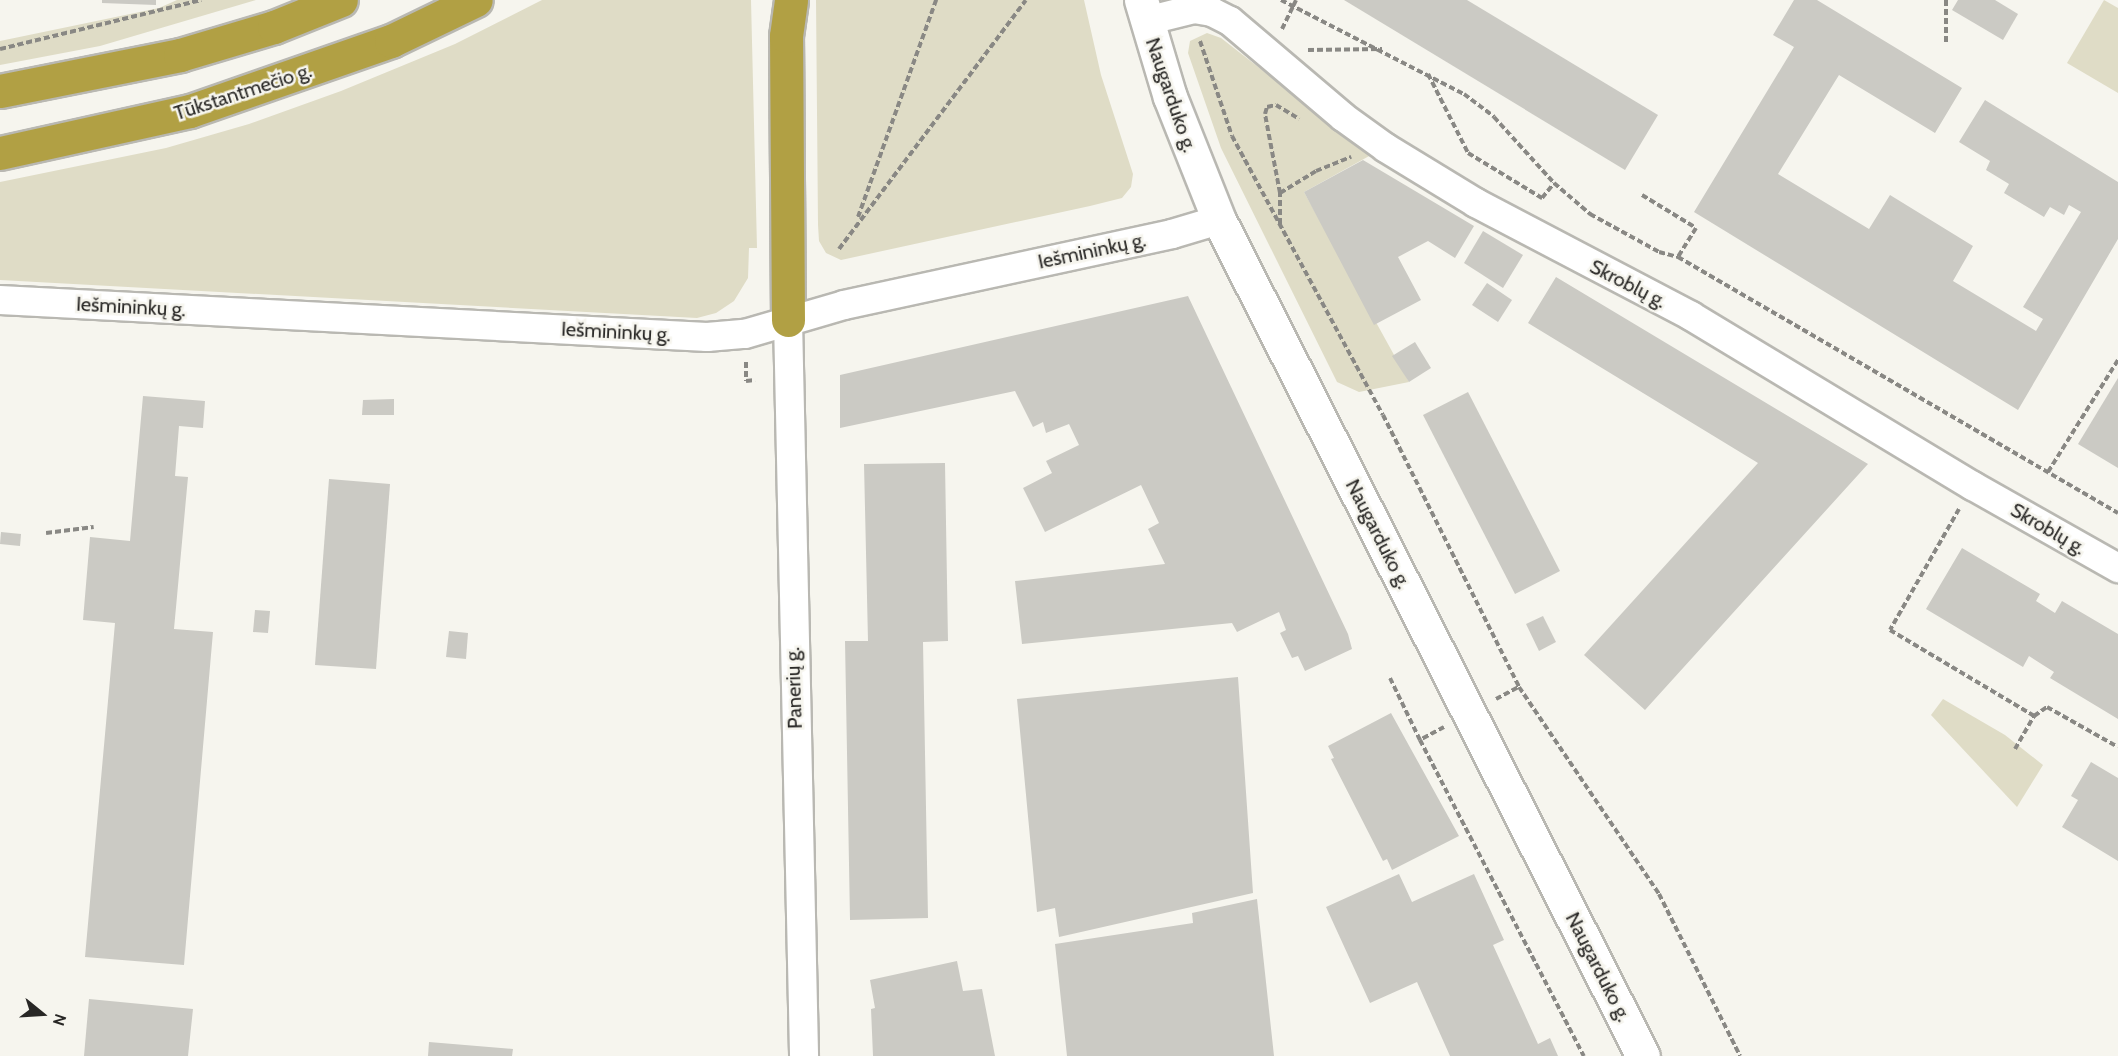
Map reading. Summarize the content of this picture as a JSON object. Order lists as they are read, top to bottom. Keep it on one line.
{"streets":{"highway":["Tūkstantmečio g."],"main road":["Naugarduko g."],"street":["Iešmininkų g.","Skroblų g.","Panerių g."]},"crossings":[["Naugarduko g.","Iešmininkų g."],["Naugarduko g.","Skroblų g."],["Iešmininkų g.","Panerių g."]],"north":"right"}
